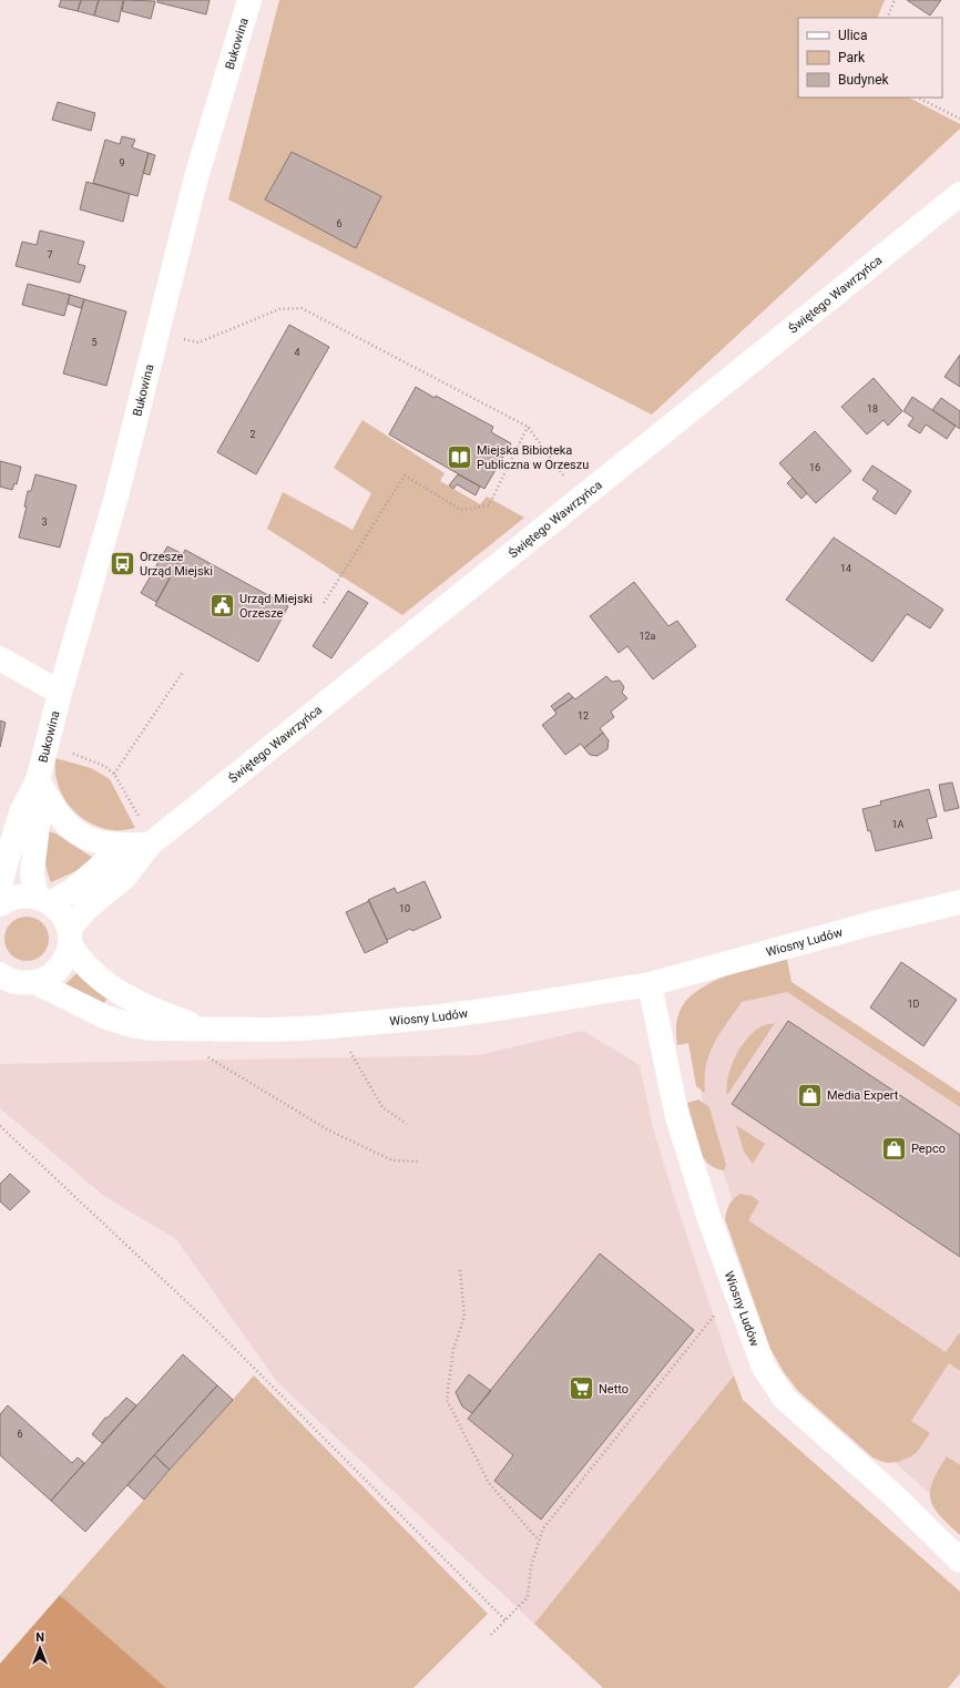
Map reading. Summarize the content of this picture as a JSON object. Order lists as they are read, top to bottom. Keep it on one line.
{"streets":{"street":["Bukowina","Świętego Wawrzyńca","Wiosny Ludów"]},"crossings":[["Bukowina","Świętego Wawrzyńca"],["Bukowina","Wiosny Ludów"],["Świętego Wawrzyńca","Wiosny Ludów"]],"places":{"library":["Miejska Bibioteka Publiczna w Orzeszu"],"bus stop":["Orzesze Urząd Miejski"],"public building":["Urząd Miejski Orzesze"],"shop":["Media Expert","Pepco"],"supermarket":["Netto"]},"house_numbers":["9","6","7","5","4","18","2","16","3","14","12a","12","1A","10","1D","6"],"legend":["Ulica","Park","Budynek"],"north":"top"}
